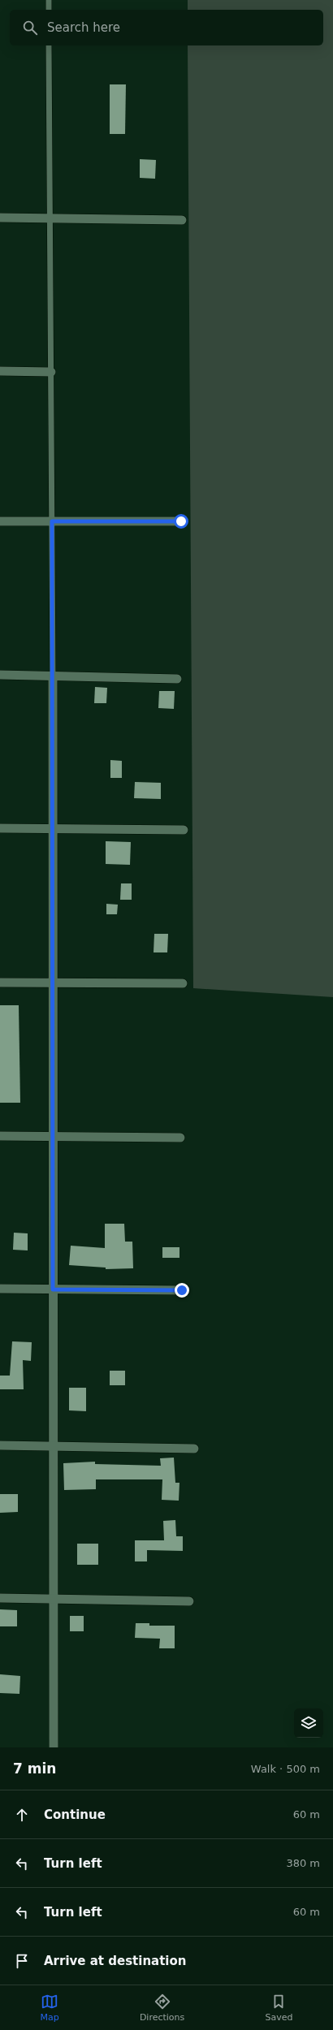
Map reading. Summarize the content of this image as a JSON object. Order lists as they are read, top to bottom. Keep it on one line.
{"page":{"search":"Search here","heading":["7 min","Walk · 500 m"],"list":[["Continue","60 m"],["Turn left","380 m"],["Turn left","60 m"],"Arrive at destination"],"nav":["Map","Directions","Saved"]}}
